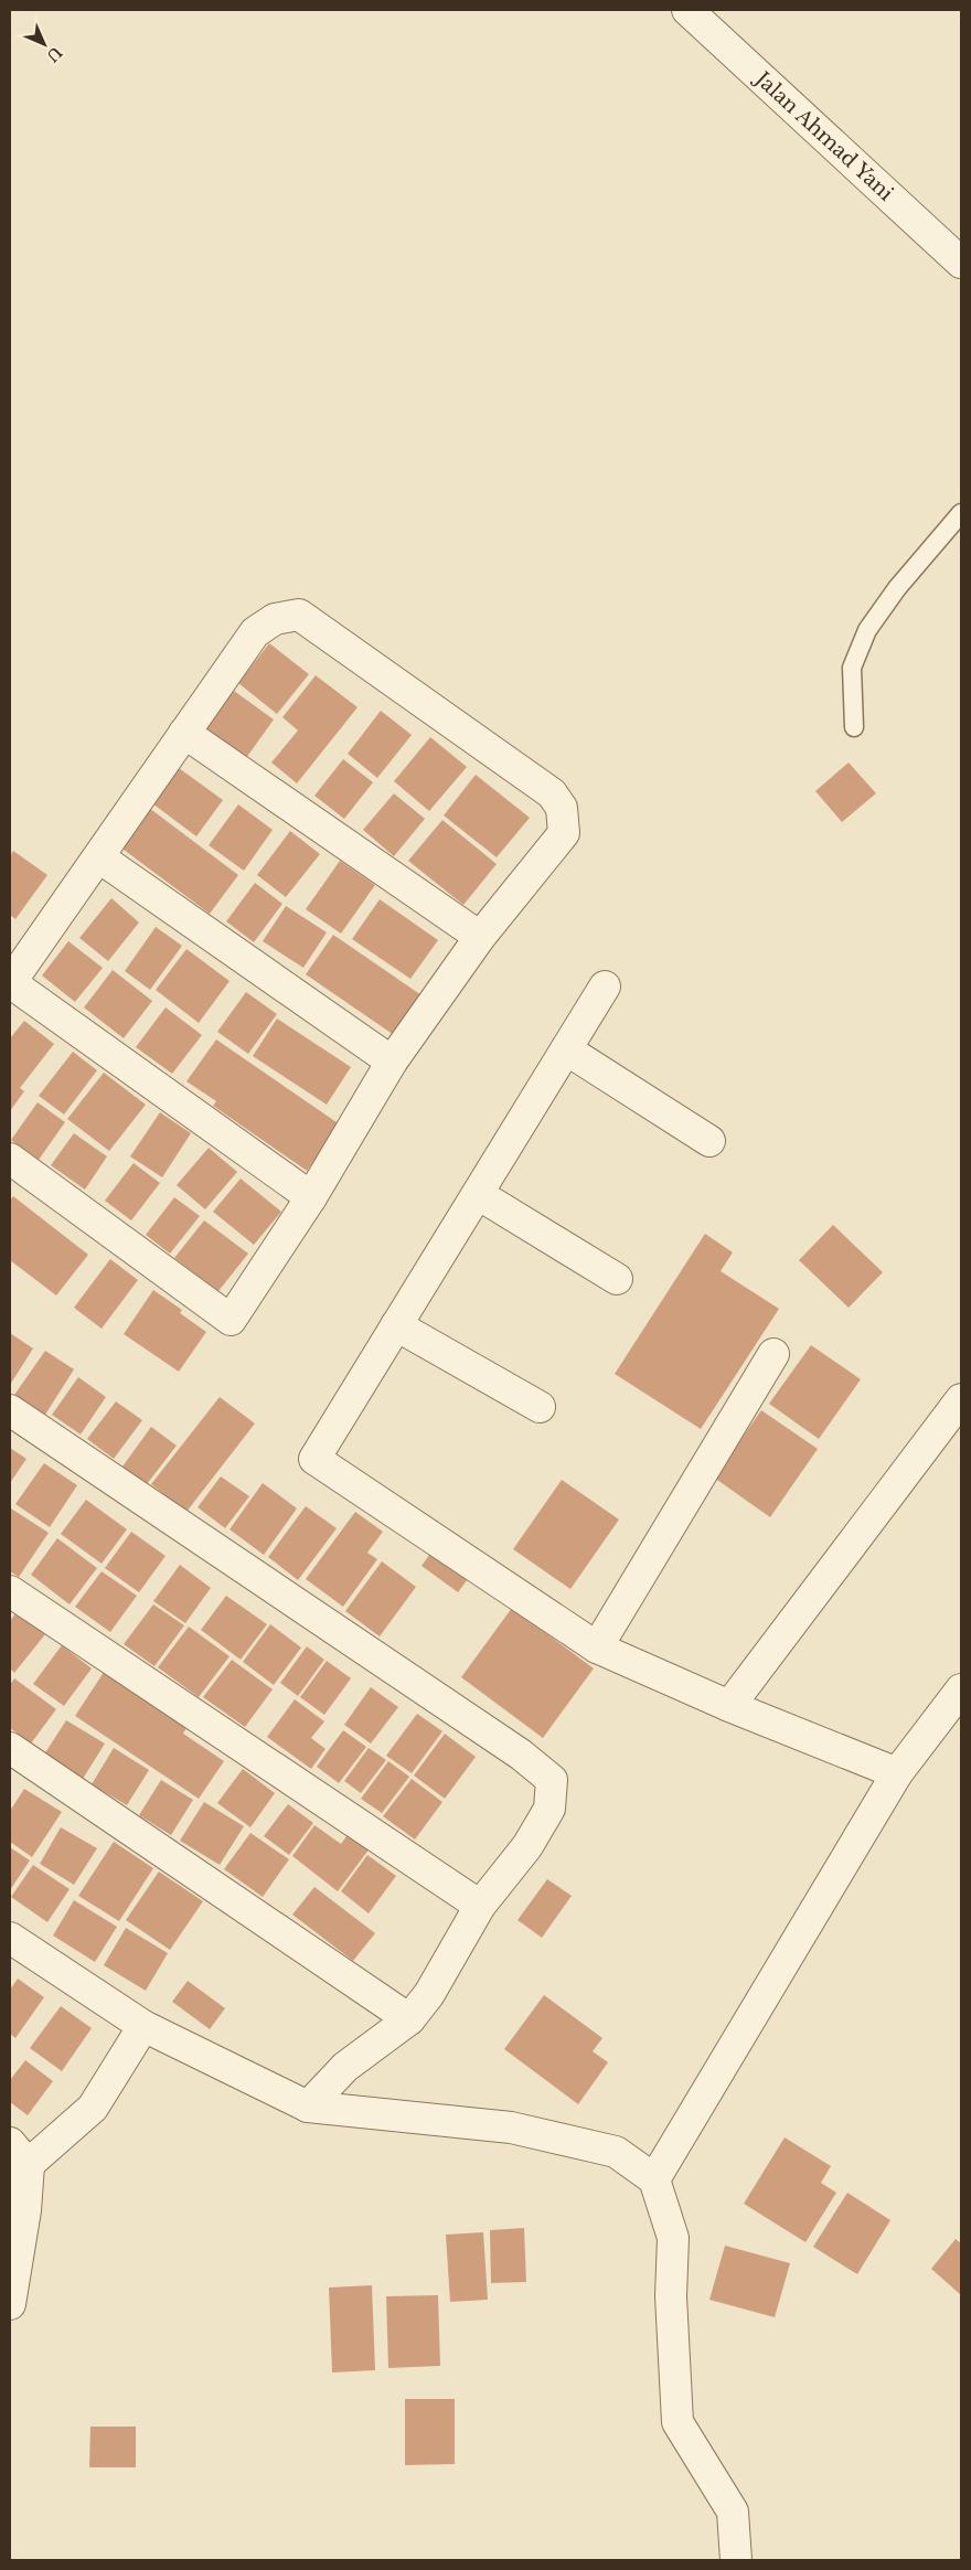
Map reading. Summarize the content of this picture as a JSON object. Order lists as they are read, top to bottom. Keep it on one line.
{"streets":{"street":["Jalan Ahmad Yani"]},"north":"bottom right"}
